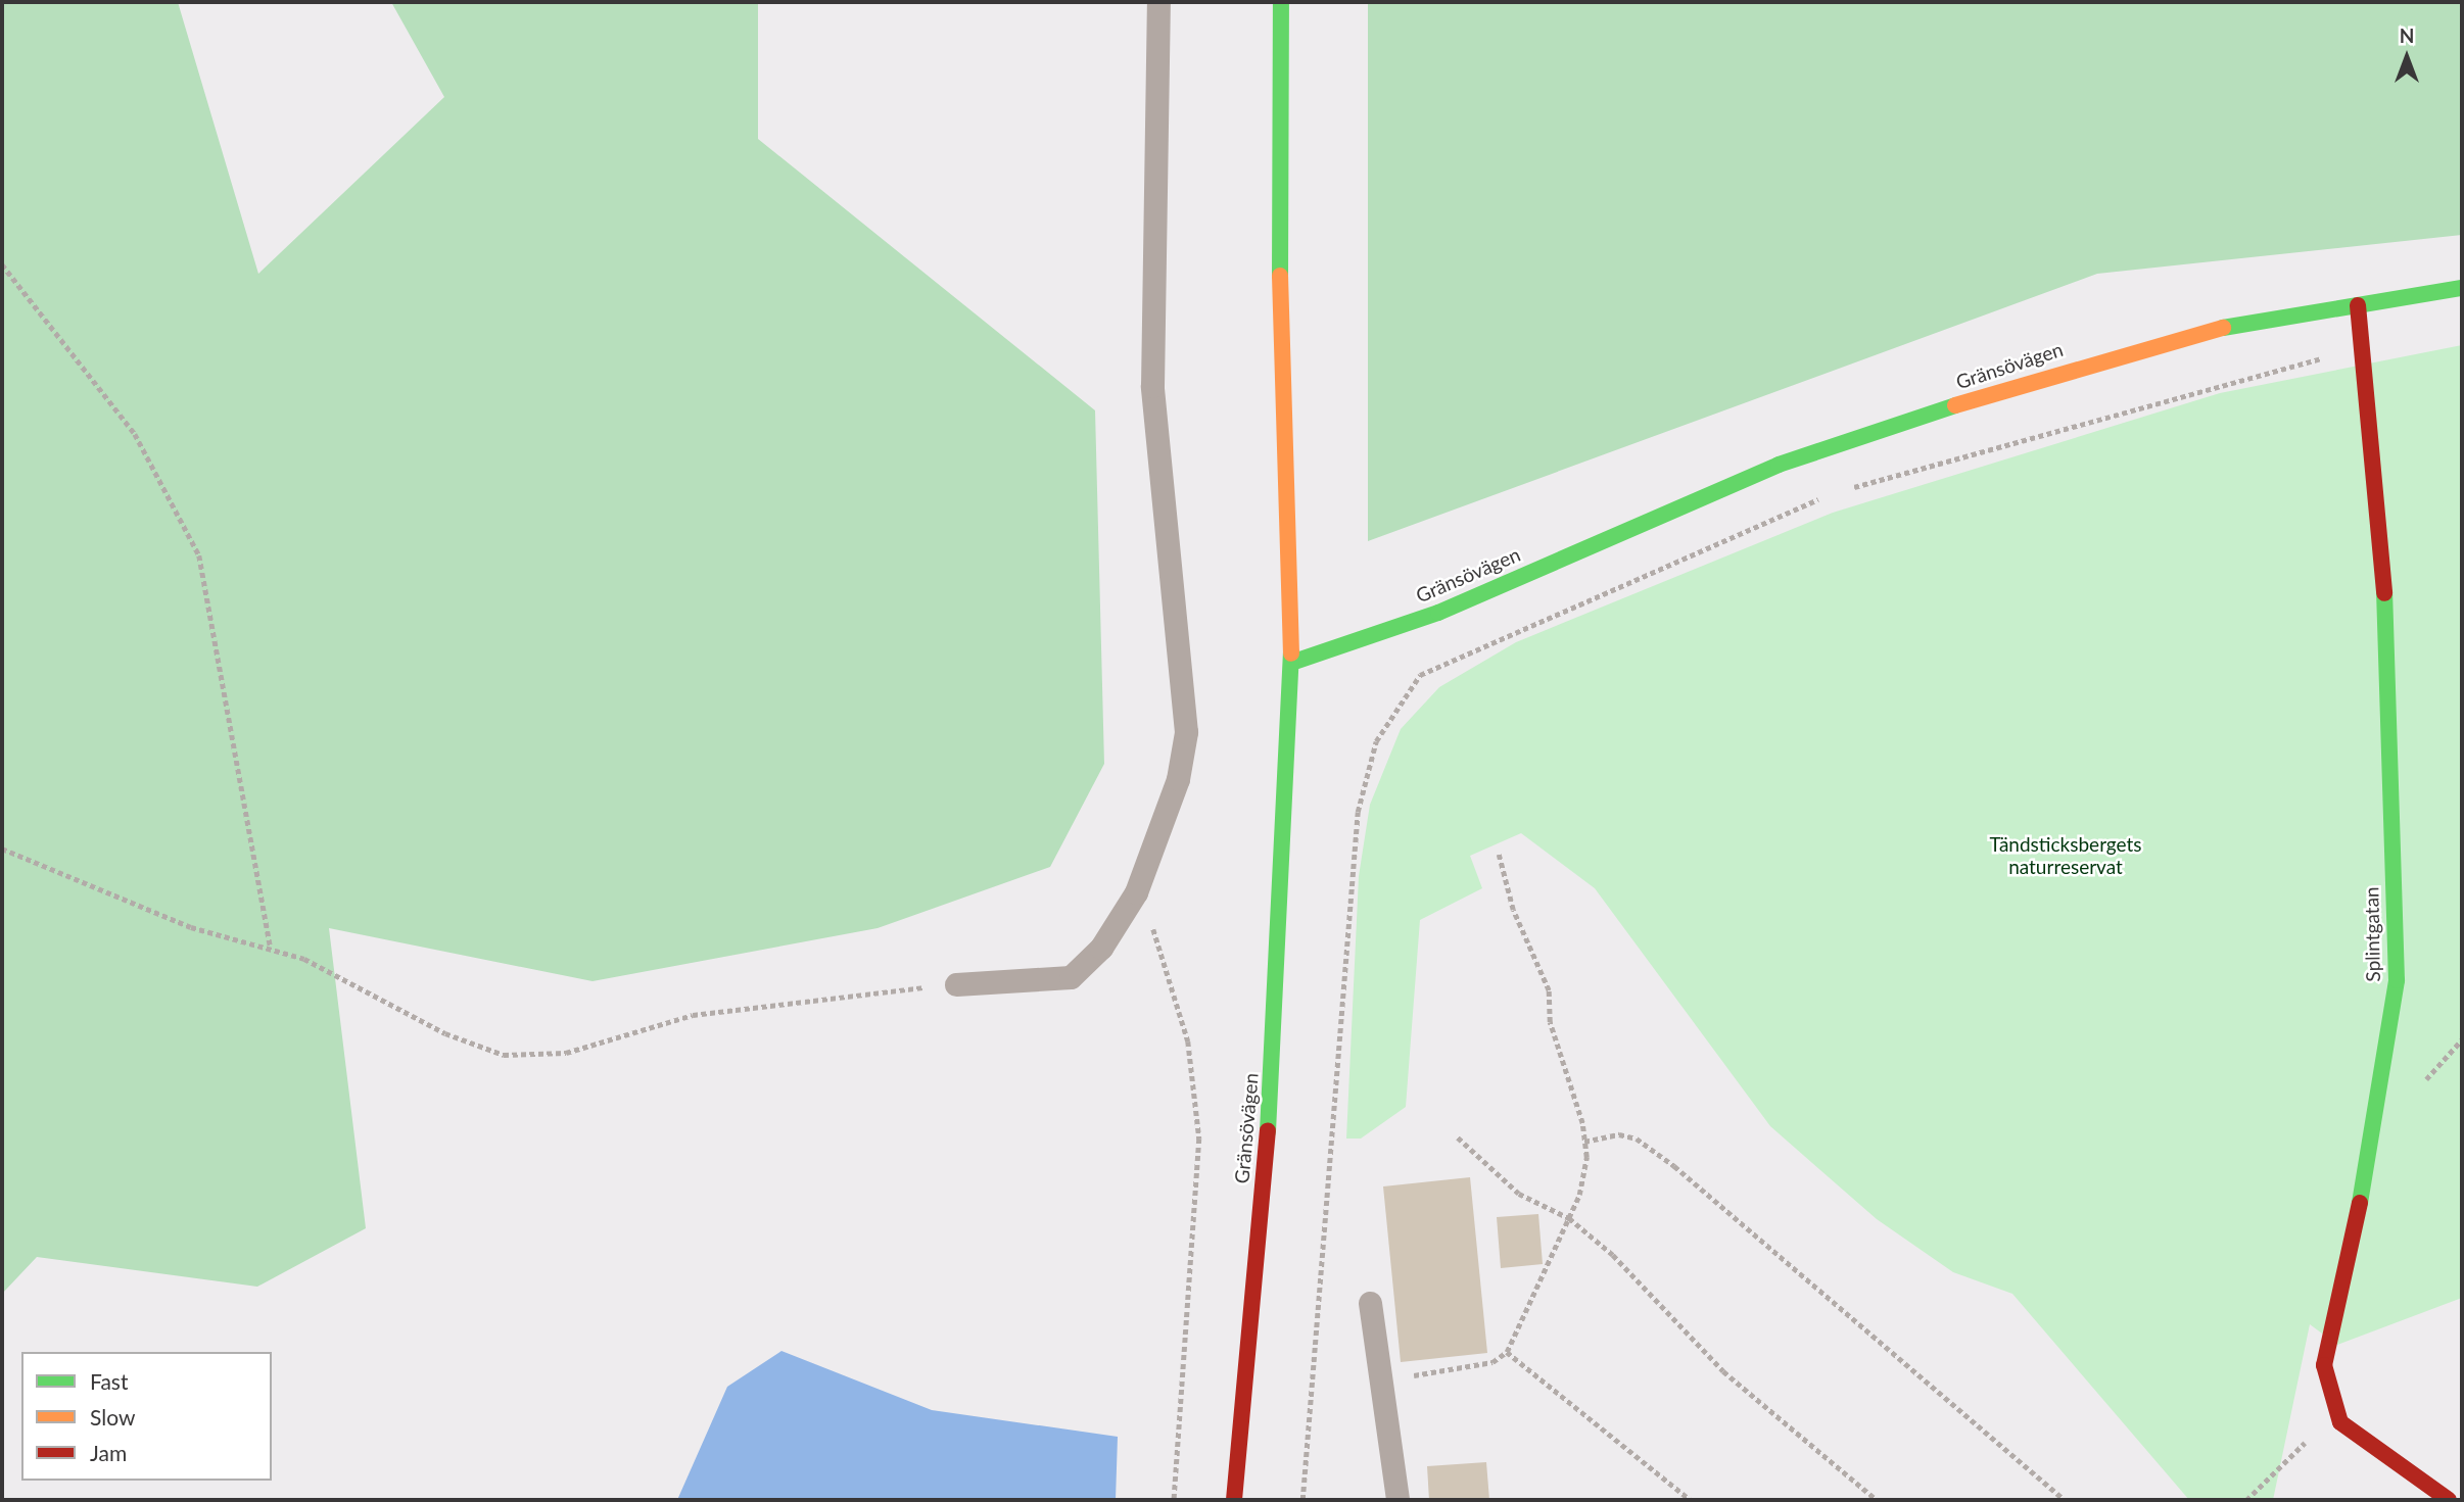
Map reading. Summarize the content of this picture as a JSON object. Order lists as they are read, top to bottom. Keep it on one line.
{"streets":{"street":["Gränsövägen","Splintgatan"]},"crossings":[["Gränsövägen","Splintgatan"]],"parks":["Tändsticksbergets naturreservat"],"legend":["Fast","Slow","Jam"],"north":"top"}
